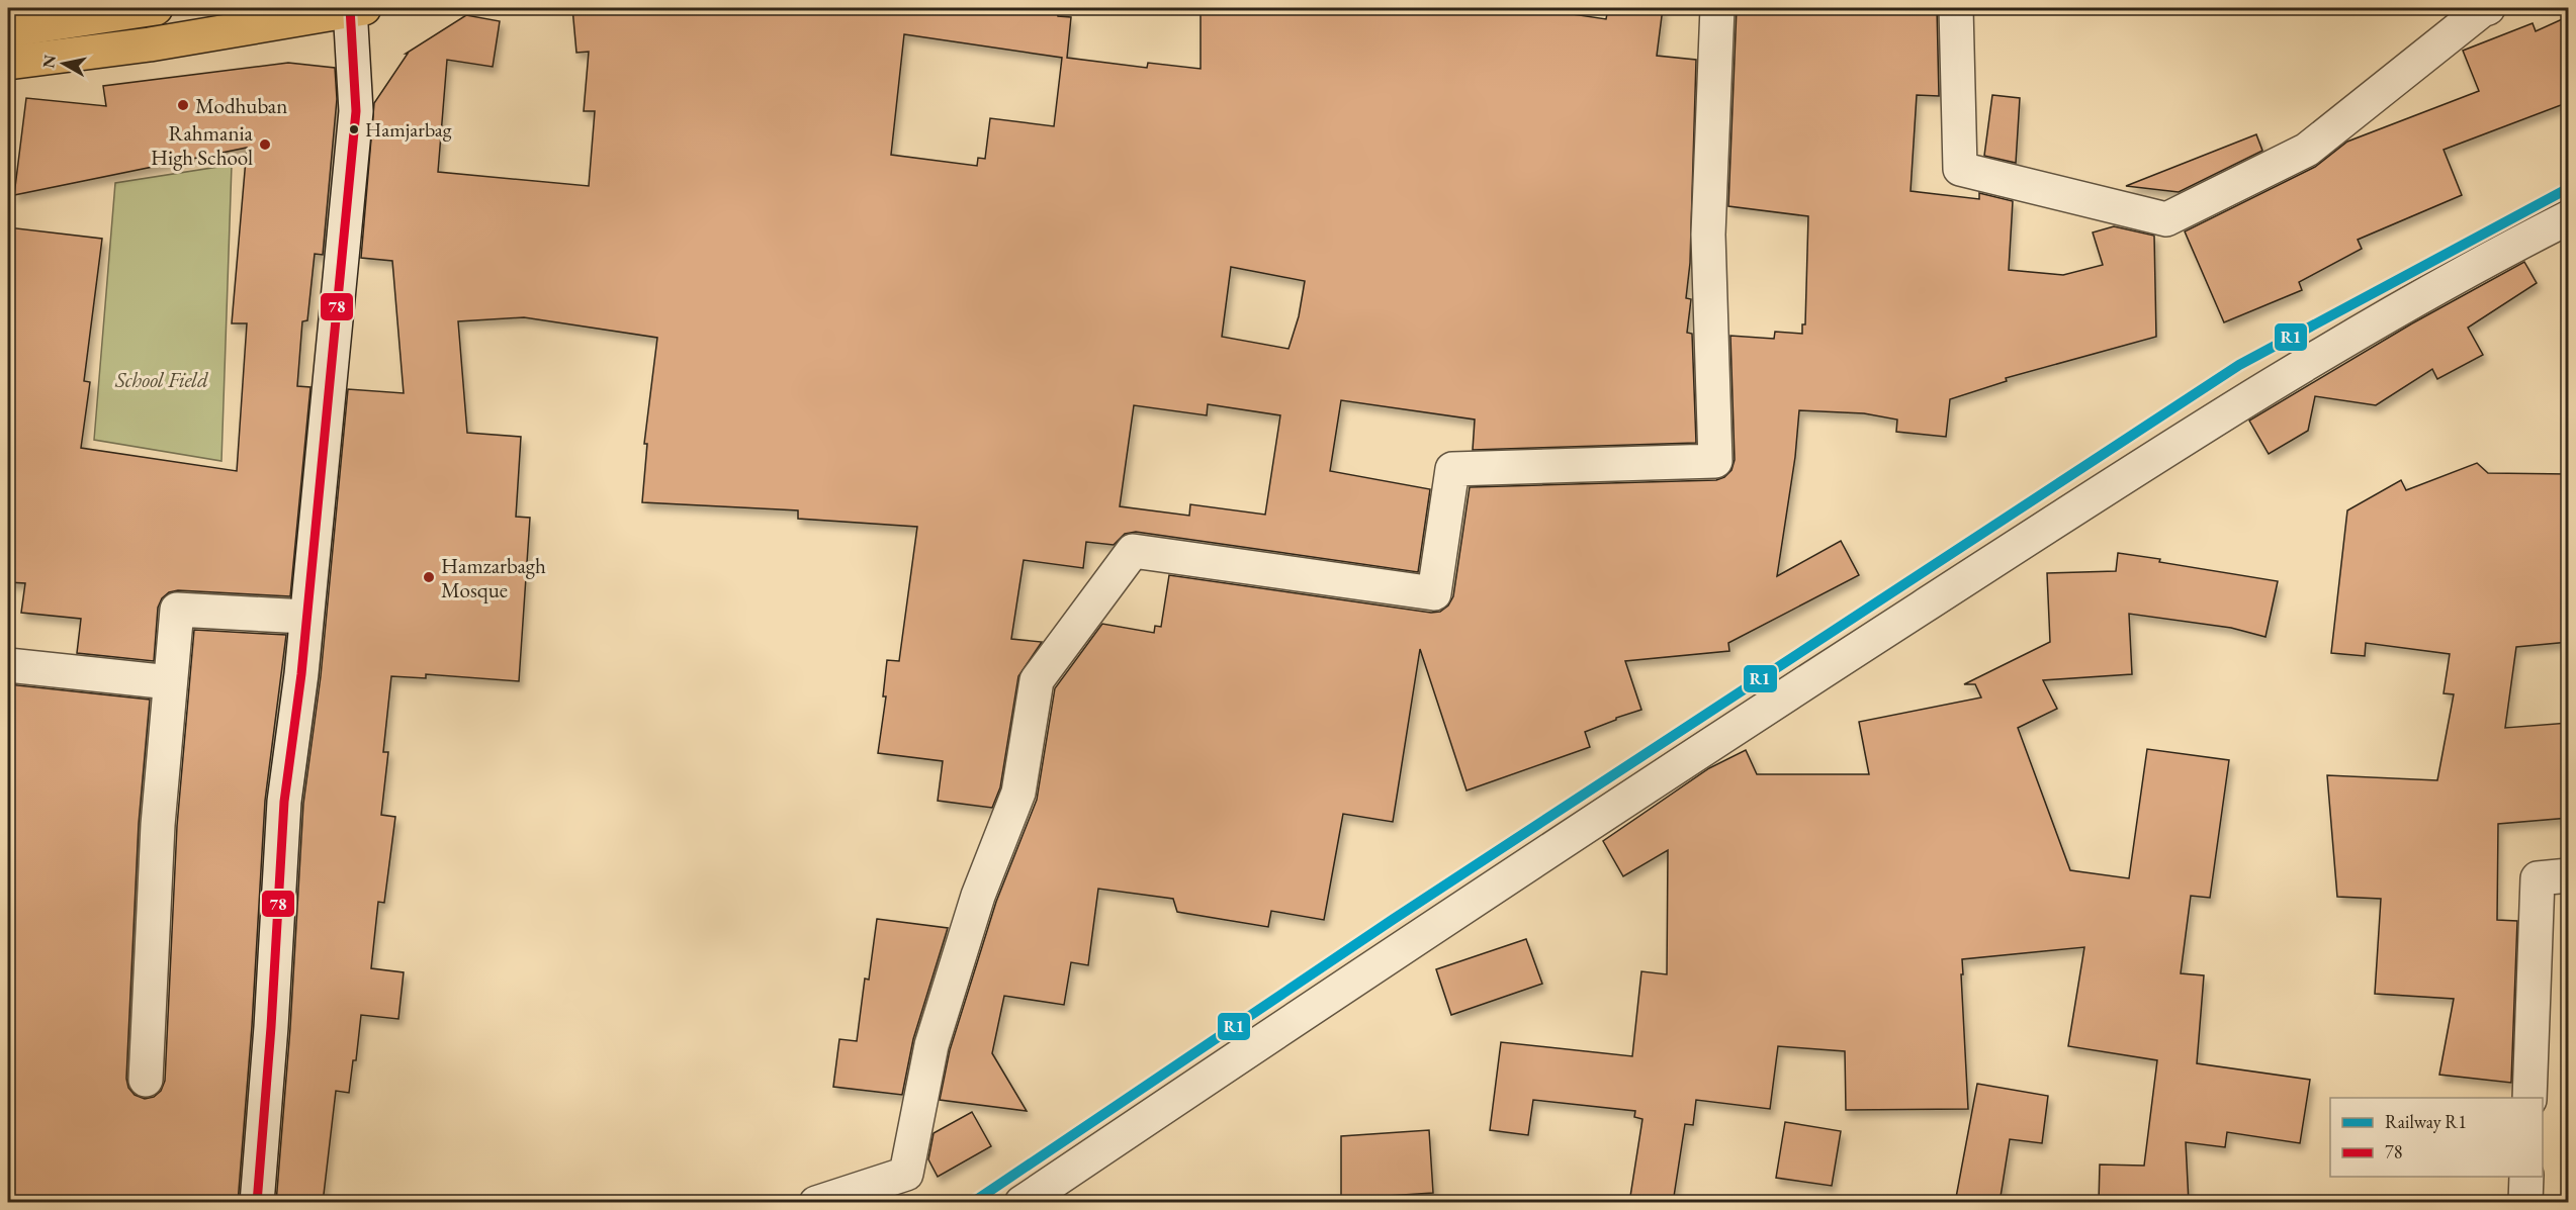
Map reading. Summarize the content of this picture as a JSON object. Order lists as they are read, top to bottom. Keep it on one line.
{"parks":["School Field"],"places":["Modhuban","Hamjarbag","Rahmania High School","Hamzarbagh Mosque"],"lines":["transit line 78","rail line R1"],"legend":["Railway R1","78"],"north":"left"}
